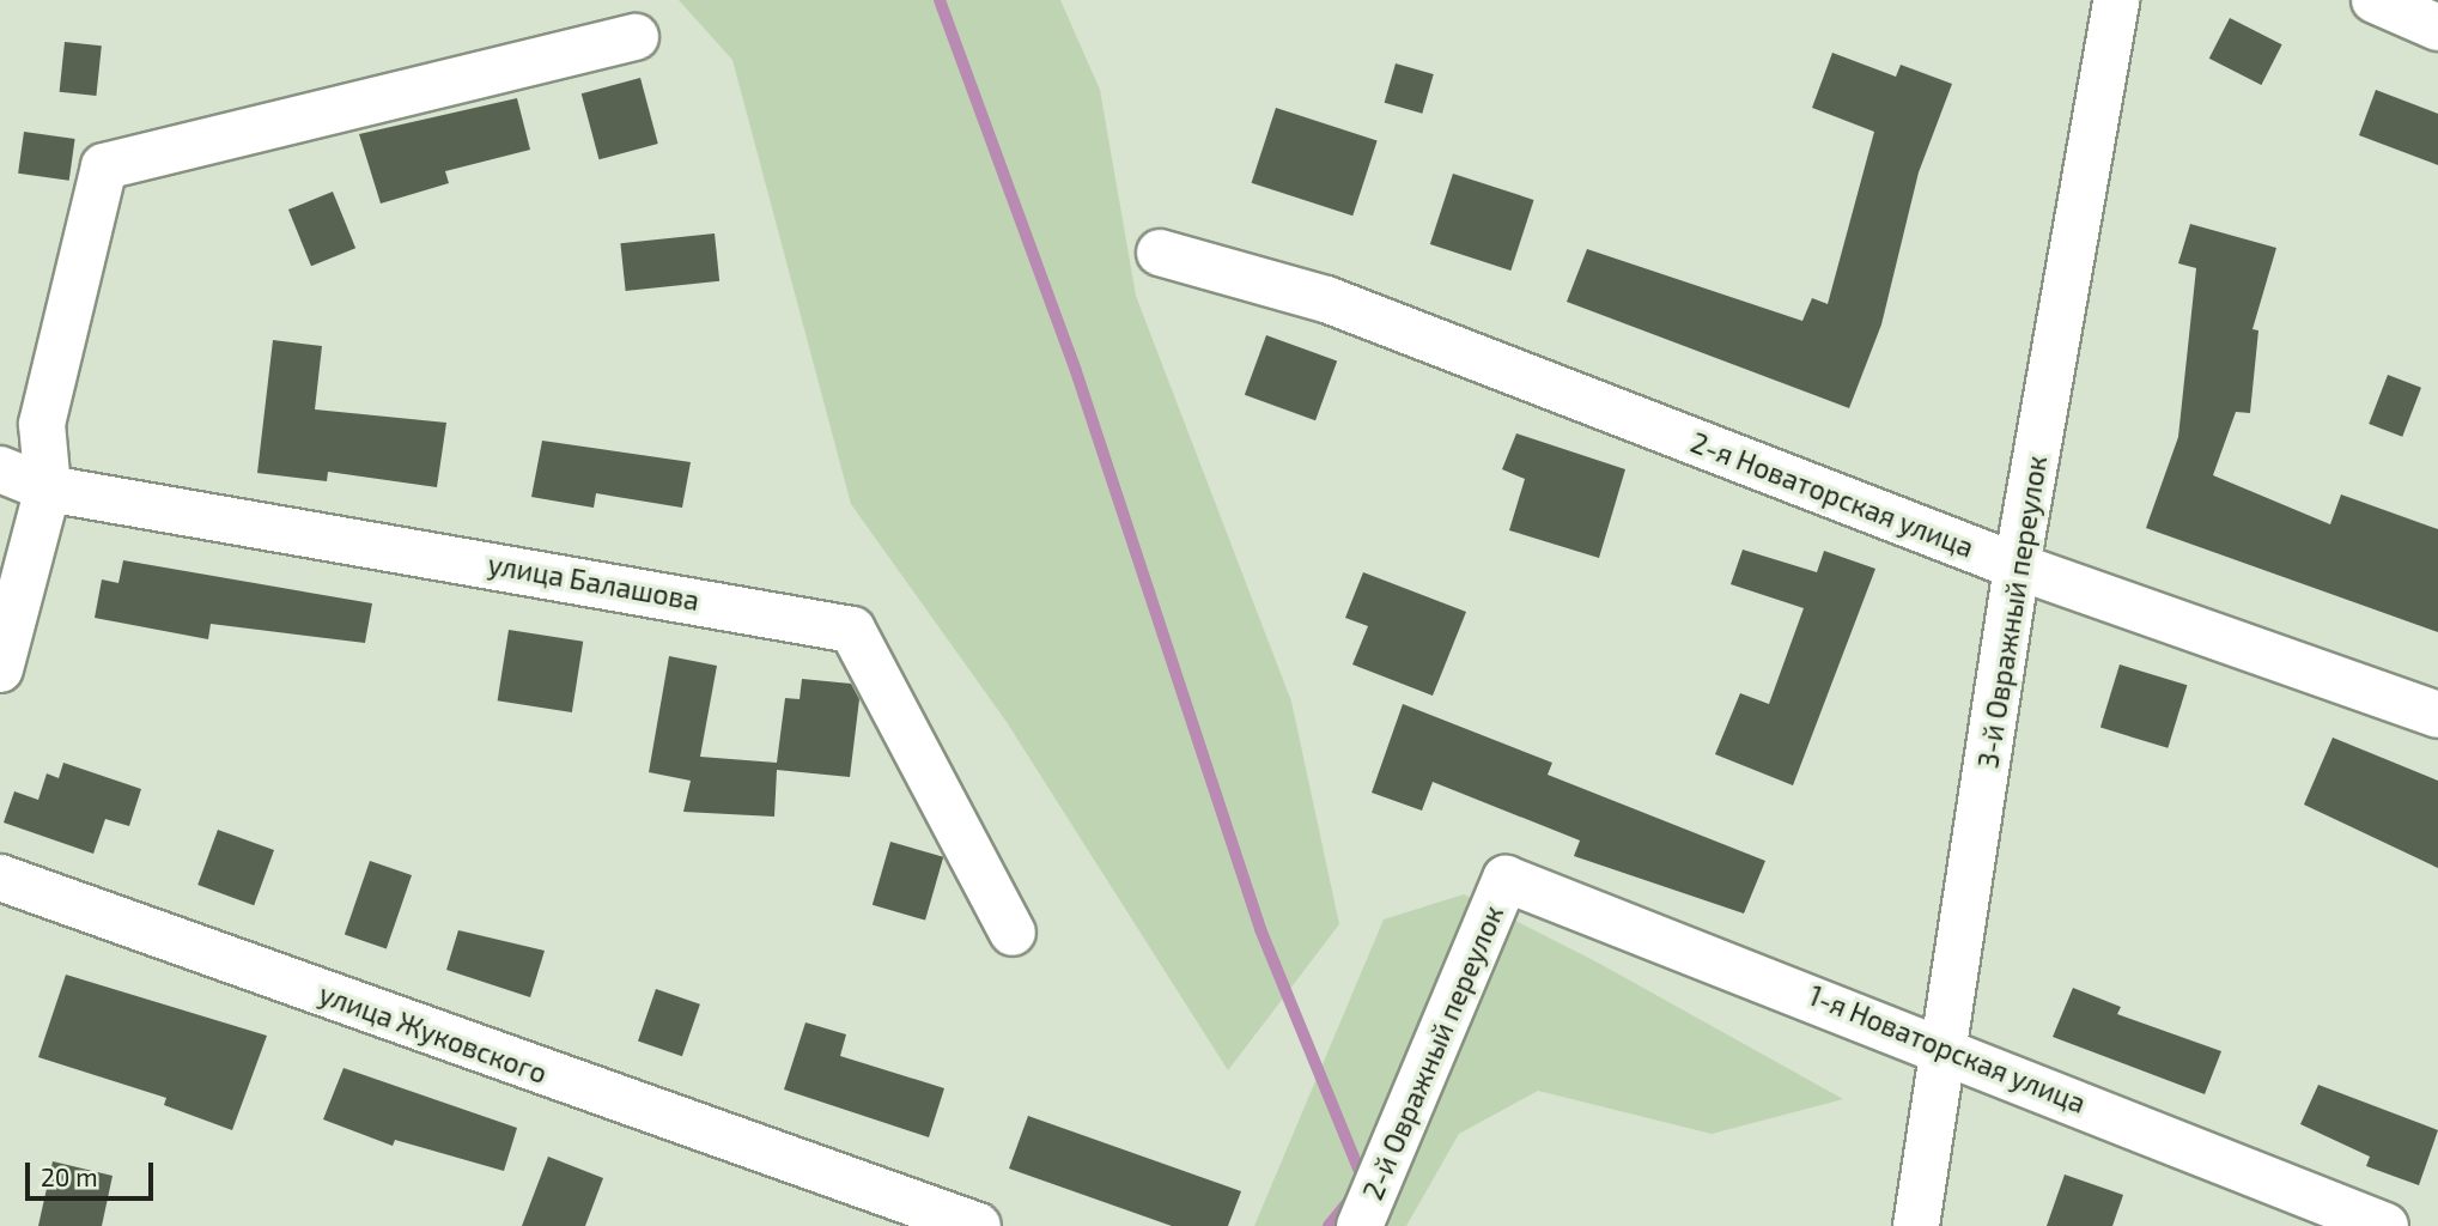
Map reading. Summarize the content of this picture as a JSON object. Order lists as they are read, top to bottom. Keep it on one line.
{"streets":{"street":["2-я Новаторская улица","улица Балашова","3-й Овражный переулок","улица Жуковского","1-я Новаторская улица","2-й Овражный переулок"]},"crossings":[["2-я Новаторская улица","3-й Овражный переулок"],["3-й Овражный переулок","1-я Новаторская улица"],["1-я Новаторская улица","2-й Овражный переулок"]],"scale_bar":"20 m"}
